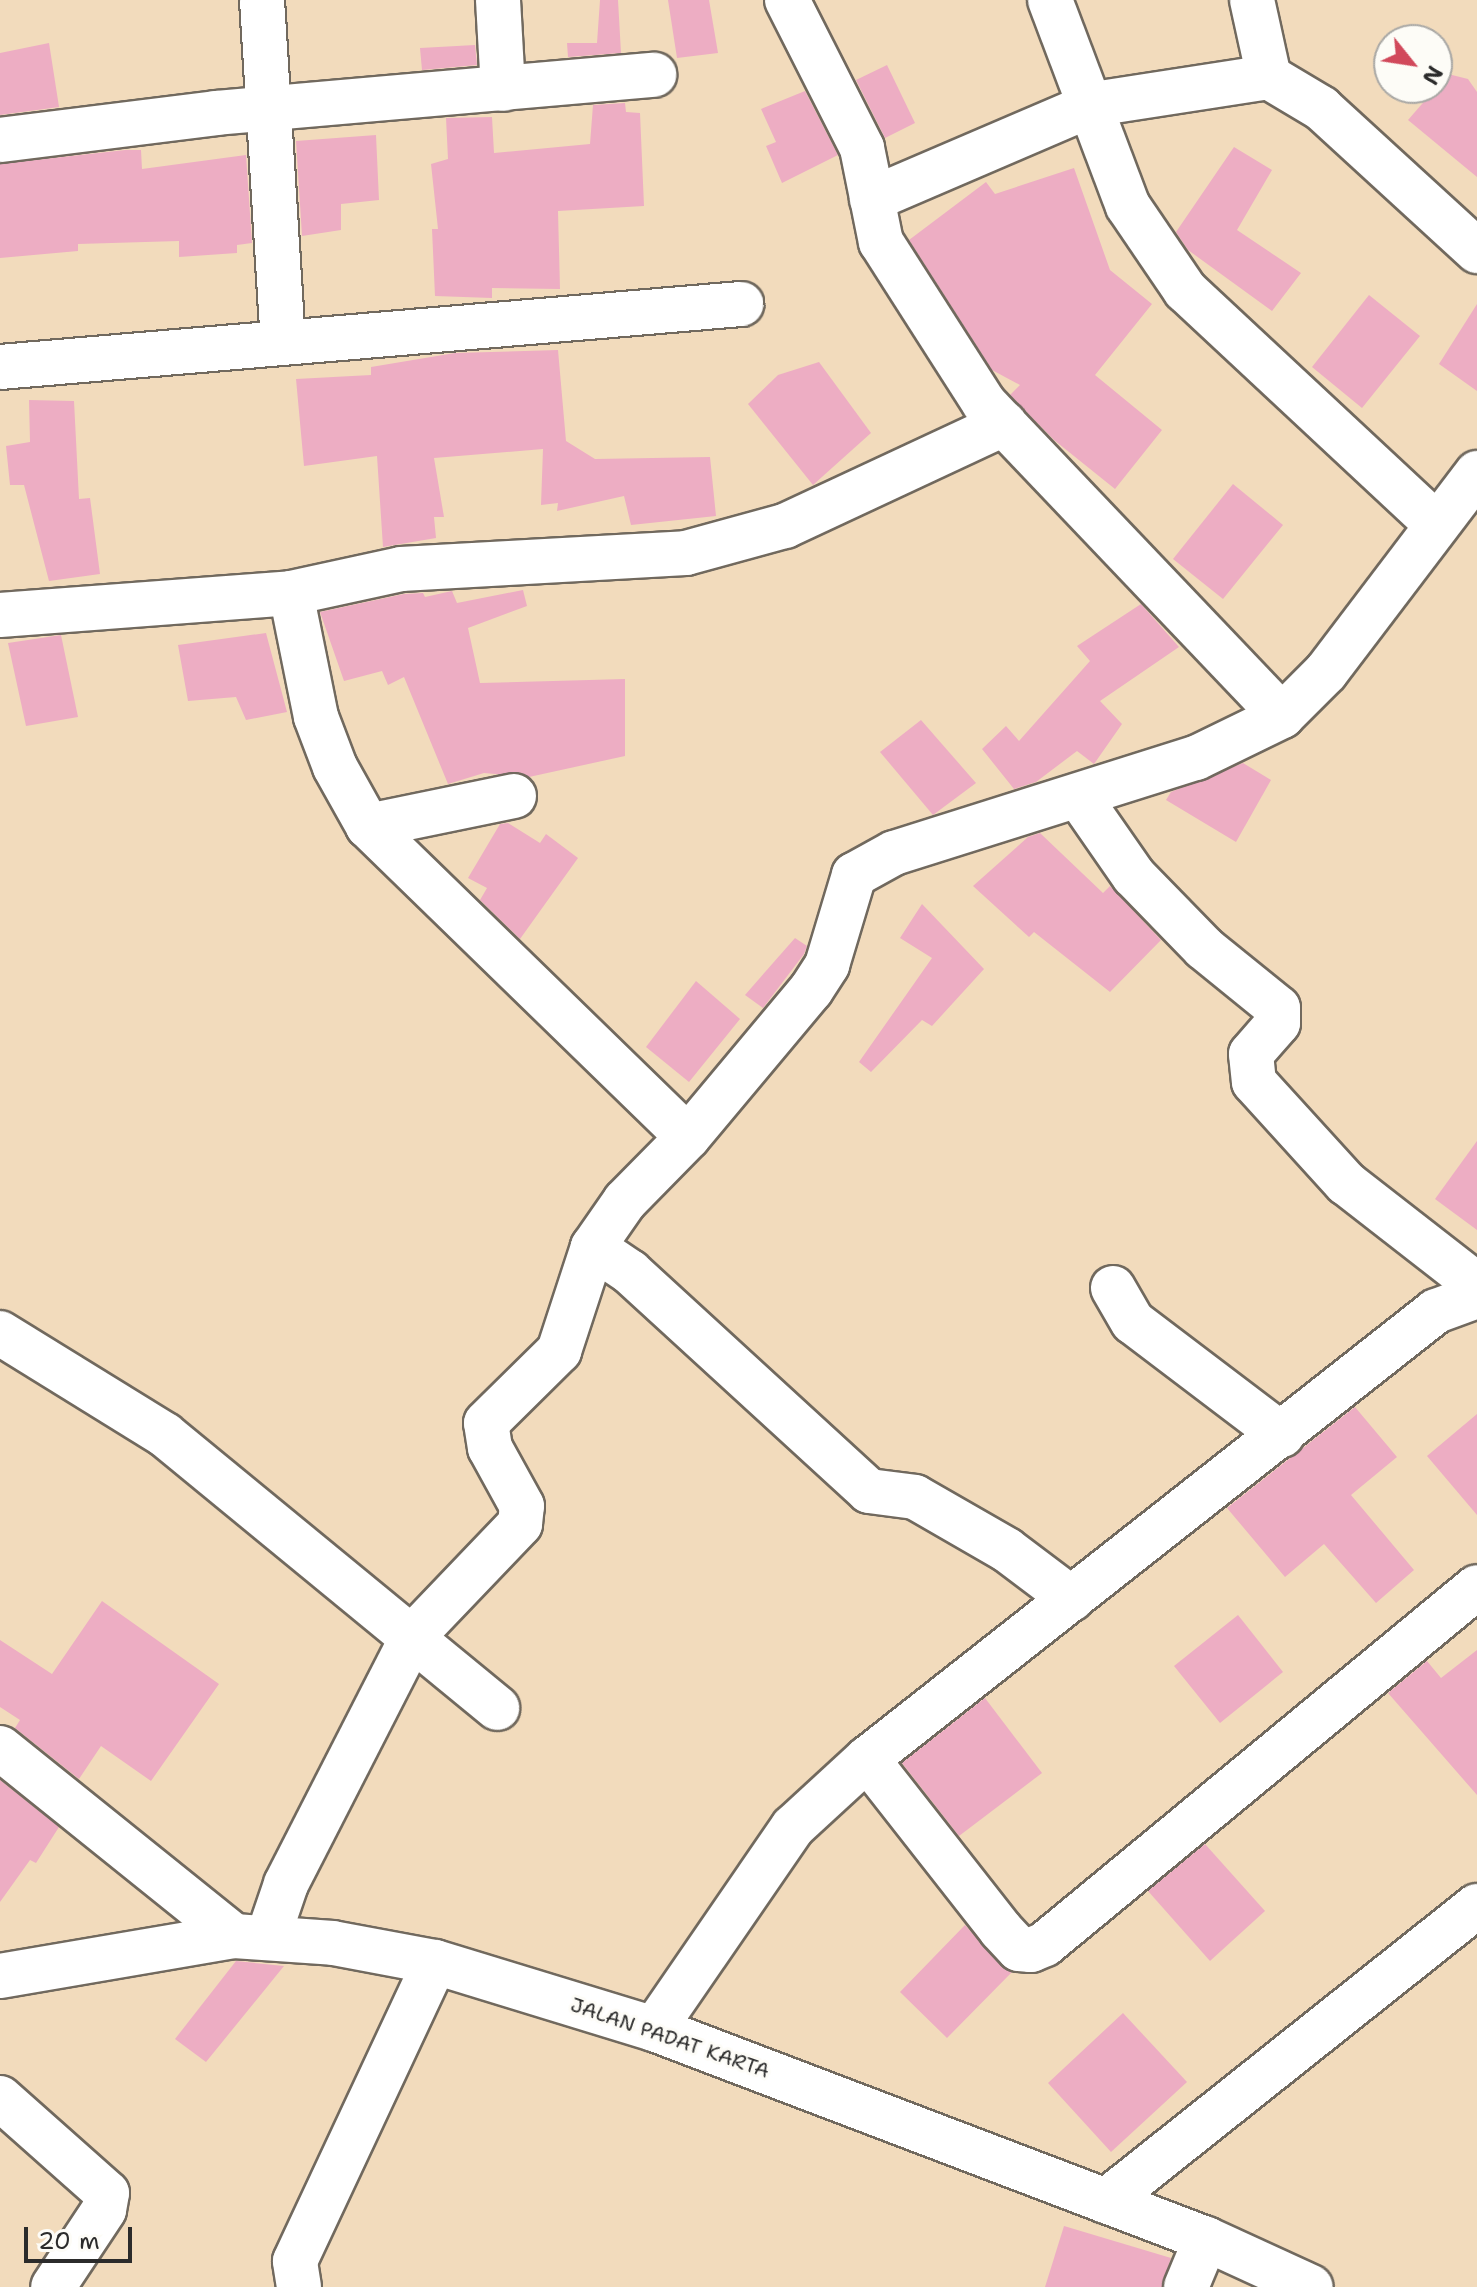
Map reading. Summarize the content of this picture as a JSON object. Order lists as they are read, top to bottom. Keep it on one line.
{"streets":{"street":["JALAN PADAT KARTA"]},"scale_bar":"20 m","north":"bottom right"}
